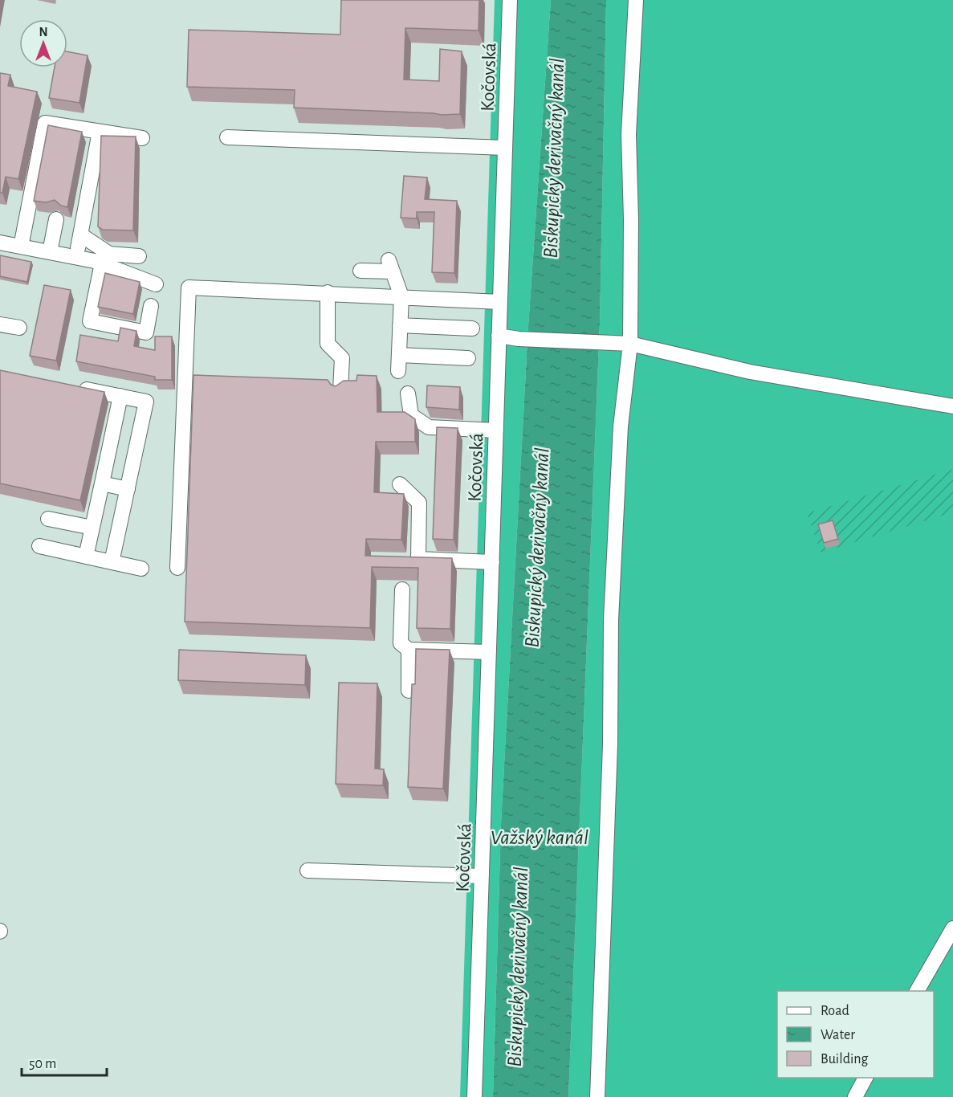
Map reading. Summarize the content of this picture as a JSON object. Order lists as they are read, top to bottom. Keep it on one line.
{"streets":{"street":["Kočovská"]},"water":["Biskupický derivačný kanál","Važský kanál"],"legend":["Road","Water","Building"],"scale_bar":"50 m","north":"top"}
